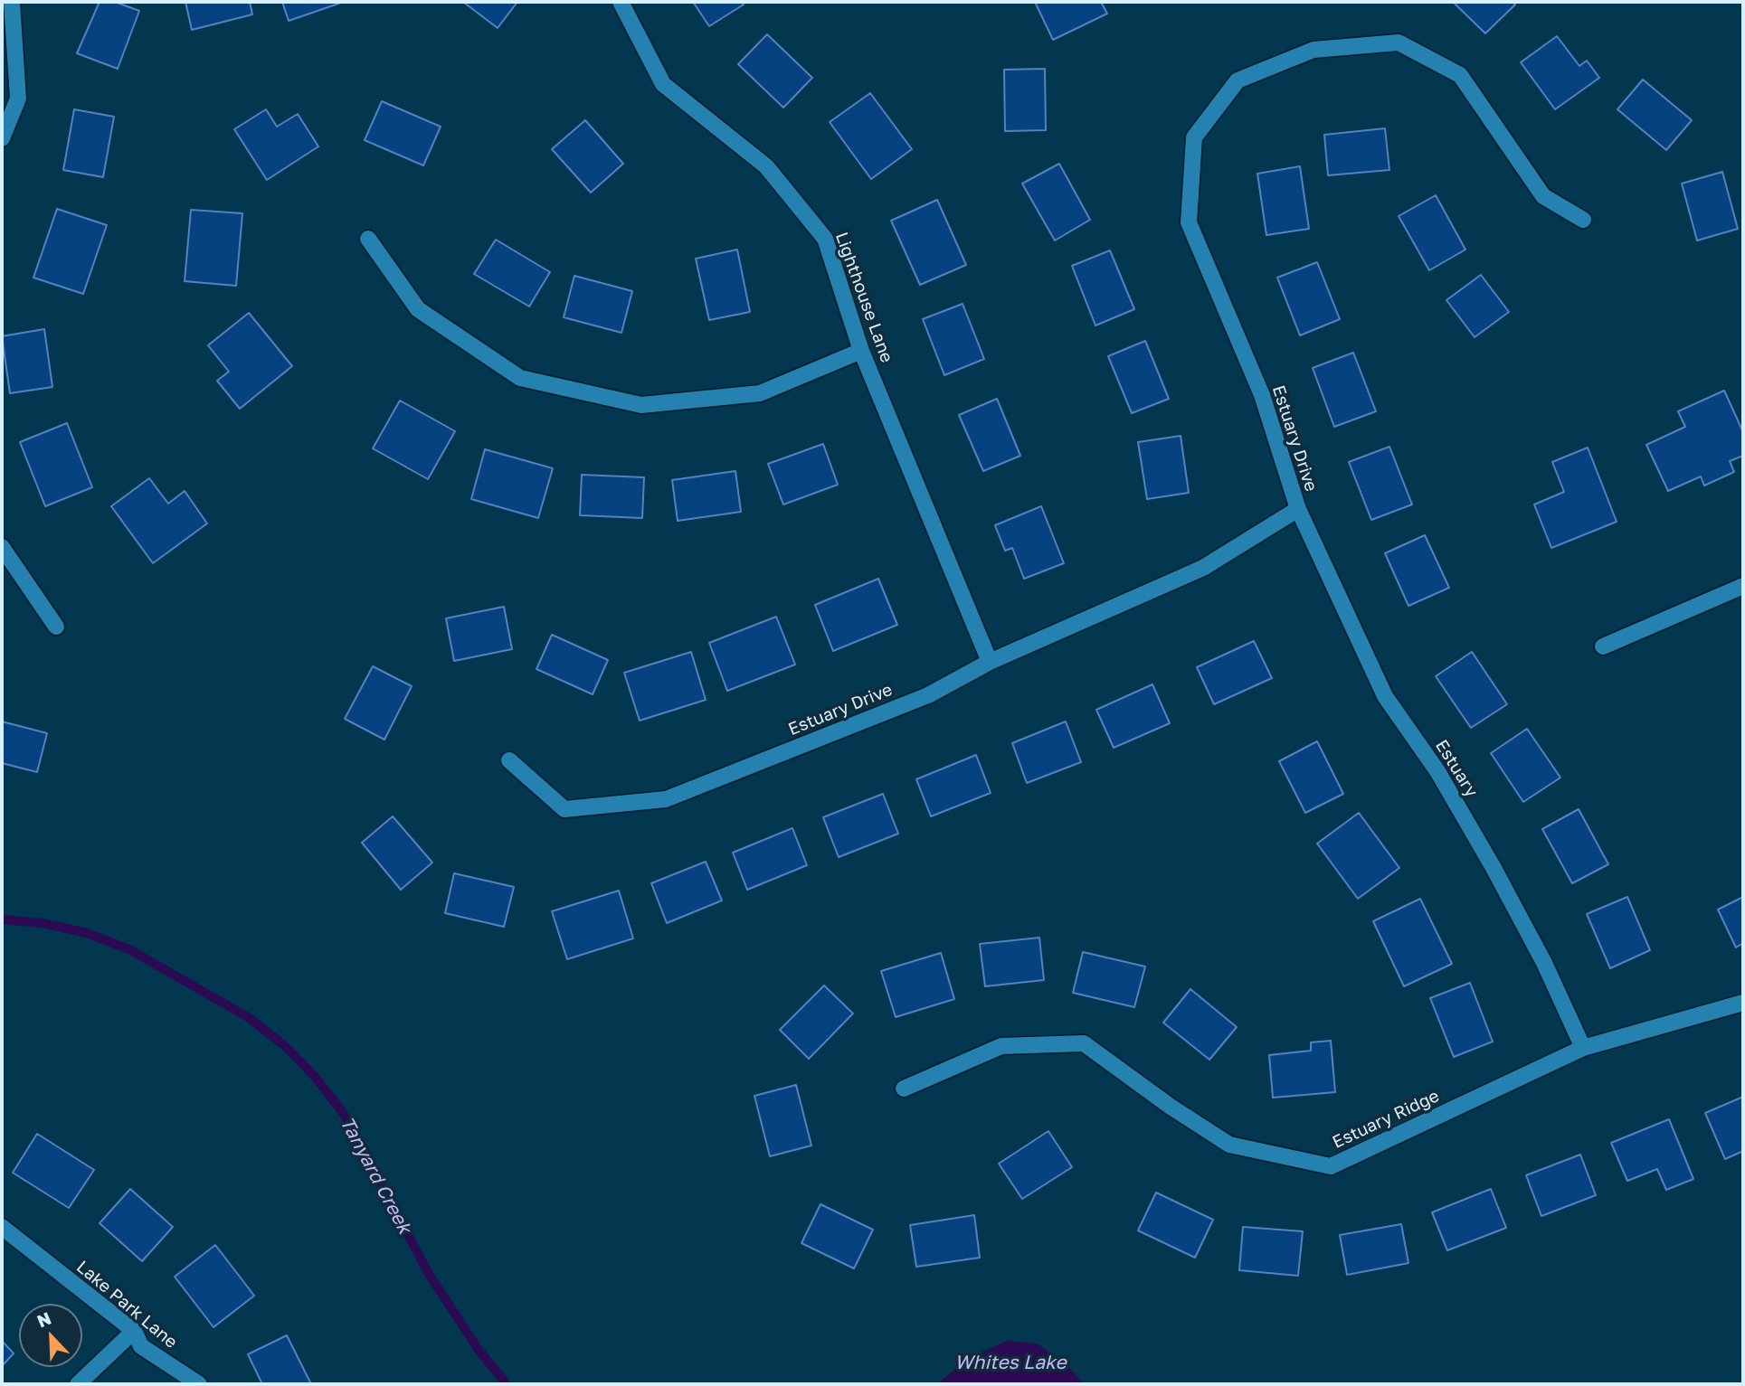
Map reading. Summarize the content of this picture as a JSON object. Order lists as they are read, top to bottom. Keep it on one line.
{"streets":{"street":["Lighthouse Lane","Estuary Drive","Estuary","Estuary Ridge","Lake Park Lane"]},"crossings":[["Lighthouse Lane","Estuary Drive"],["Estuary Drive","Estuary"],["Estuary","Estuary Ridge"]],"water":["Tanyard Creek","Whites Lake"],"north":"top left"}
